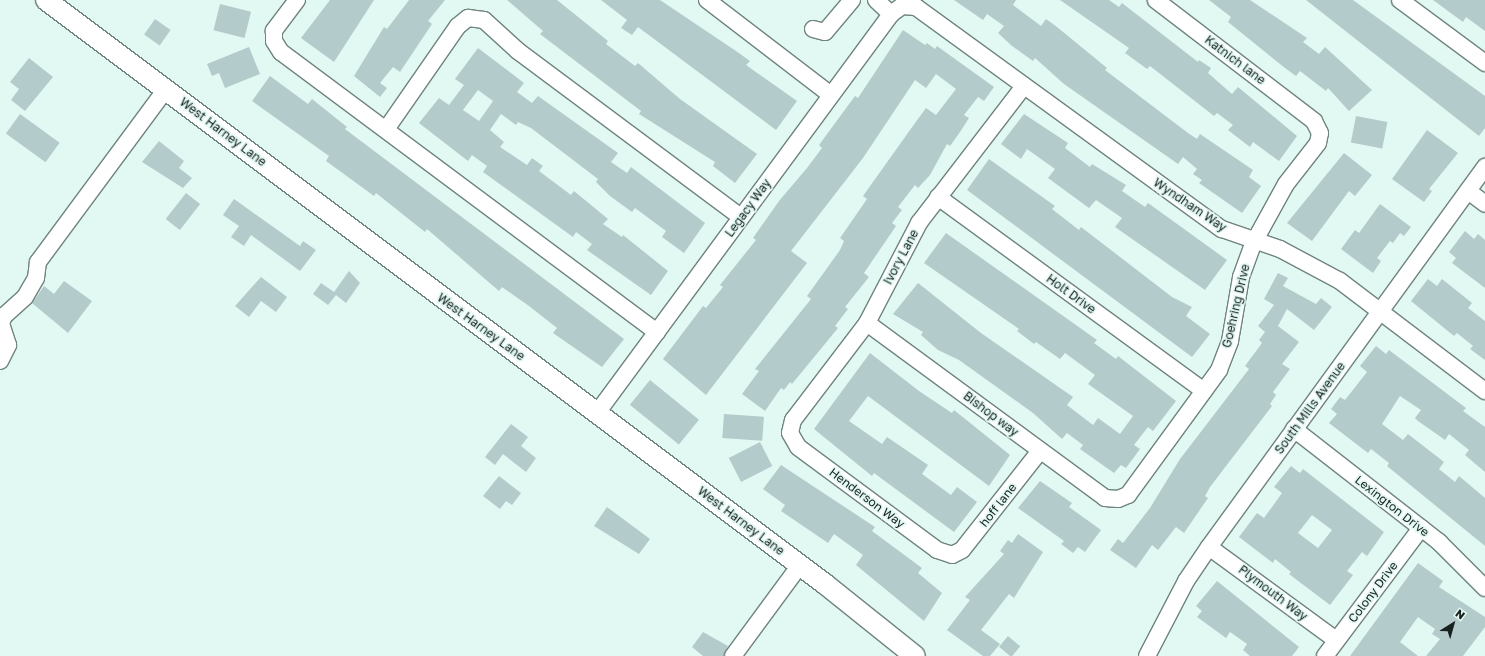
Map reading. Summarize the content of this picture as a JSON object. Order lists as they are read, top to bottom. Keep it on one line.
{"streets":{"main road":["West Harney Lane"],"street":["Katnich lane","Wyndham Way","Legacy Way","Ivory Lane","Holt Drive","Goehring Drive","South Mills Avenue","Bishop way","Henderson Way","hoff lane","Lexington Drive","Colony Drive","Plymouth Way"]},"crossings":[["Katnich lane","Goehring Drive"],["West Harney Lane","Legacy Way"],["Wyndham Way","Legacy Way"],["Wyndham Way","Ivory Lane"],["Wyndham Way","Goehring Drive"],["Wyndham Way","South Mills Avenue"],["Ivory Lane","Holt Drive"],["Ivory Lane","Bishop way"],["Ivory Lane","Henderson Way"],["Holt Drive","Goehring Drive"],["Goehring Drive","Bishop way"],["South Mills Avenue","Lexington Drive"],["South Mills Avenue","Plymouth Way"],["Bishop way","hoff lane"],["Henderson Way","hoff lane"],["Lexington Drive","Colony Drive"],["Colony Drive","Plymouth Way"]],"north":"top right"}
